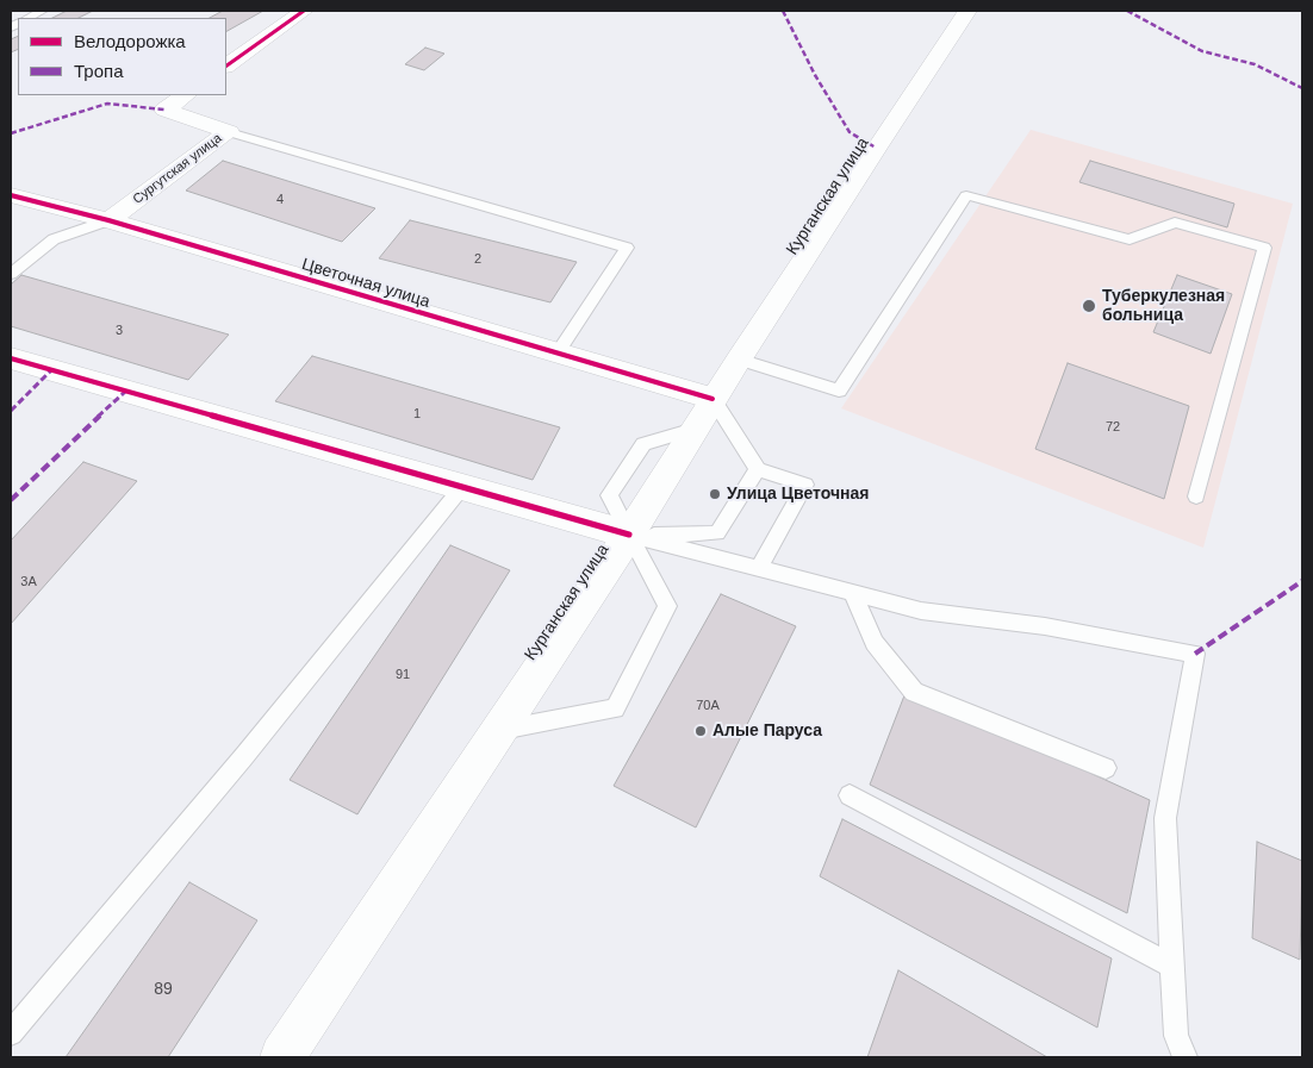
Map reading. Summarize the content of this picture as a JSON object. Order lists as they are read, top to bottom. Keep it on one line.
{"streets":{"street":["Сургутская улица","Курганская улица","Цветочная улица"]},"crossings":[["Сургутская улица","Цветочная улица"],["Курганская улица","Цветочная улица"]],"places":["Туберкулезная больница","Улица Цветочная","Алые Паруса"],"house_numbers":["4","2","3","1","72","3А","91","70А","89"],"legend":["Велодорожка","Тропа"]}
